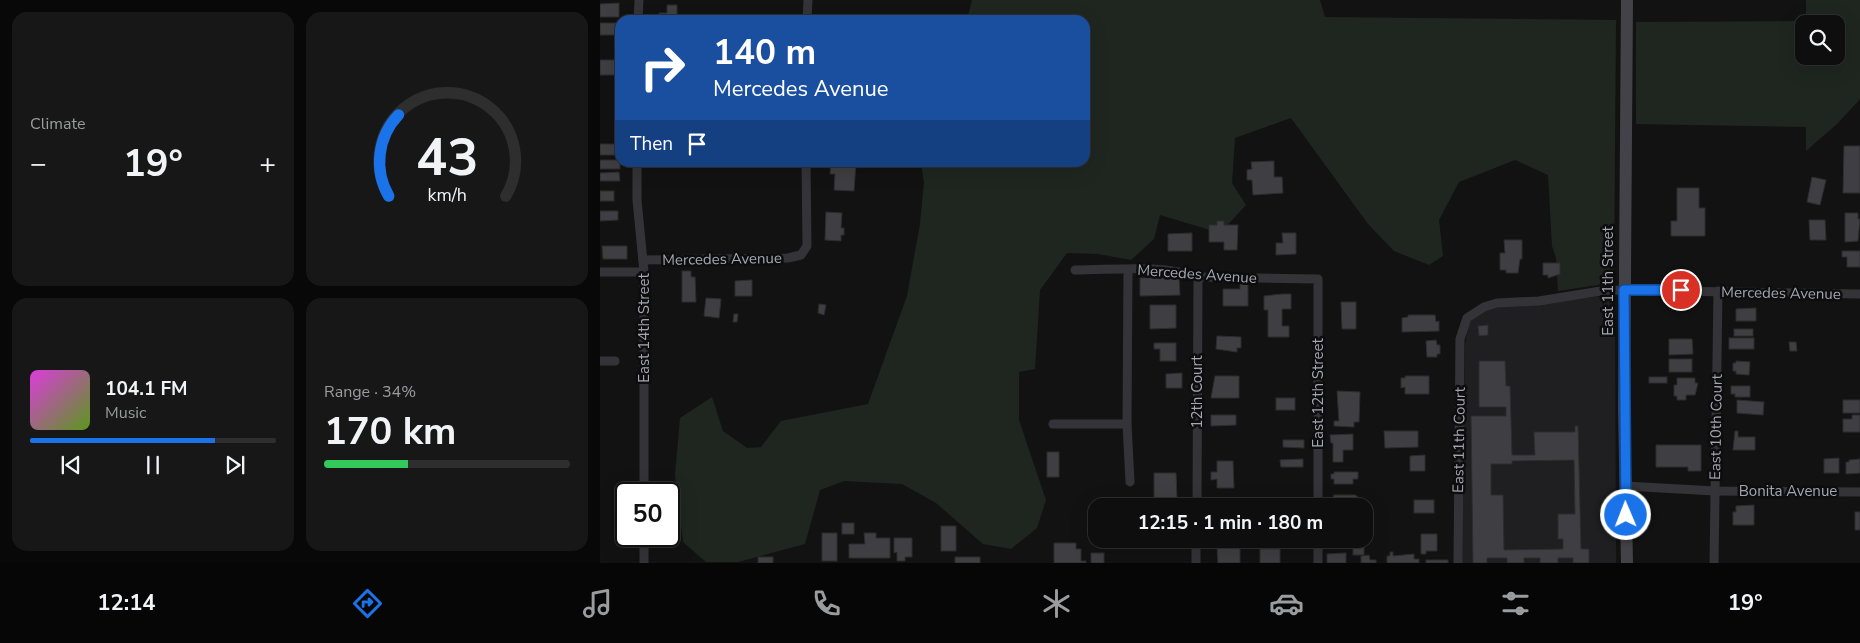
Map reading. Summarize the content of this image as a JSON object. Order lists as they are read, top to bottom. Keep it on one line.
{"streets":{"main road":["East 11th Street"],"street":["Mercedes Avenue","East 14th Street","12th Court","East 12th Street","East 10th Court","East 11th Court","Bonita Avenue"]},"crossings":[["Mercedes Avenue","East 11th Street"],["Mercedes Avenue","East 14th Street"],["Mercedes Avenue","12th Court"],["Mercedes Avenue","East 12th Street"],["Mercedes Avenue","East 10th Court"],["Mercedes Avenue","East 11th Court"],["East 11th Street","Bonita Avenue"],["East 10th Court","Bonita Avenue"]],"page":{"tile":["Climate",["Range · 34%","170 km"]],"turn":["140 m","Mercedes Avenue"],"then":"Then","heat":["−","19°","+"],"song":["104.1 FM","Music"],"limit":"50","trip":"12:15 · 1 min · 180 m","tabs":["12:14","19°"],"gauge":["43","km/h"]}}
